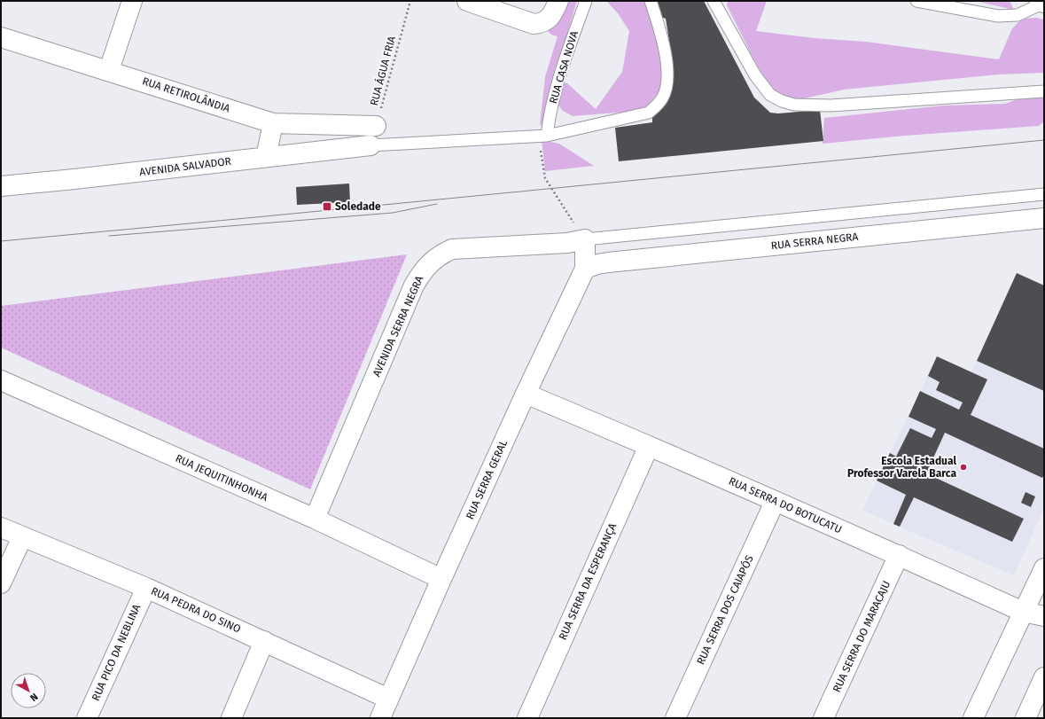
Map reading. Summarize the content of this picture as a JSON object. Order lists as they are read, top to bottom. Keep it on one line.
{"streets":{"street":["RUA RETIROLÂNDIA","AVENIDA SALVADOR","RUA SERRA NEGRA","AVENIDA SERRA NEGRA","RUA JEQUITINHONHA","RUA SERRA GERAL","RUA SERRA DO BOTUCATU","RUA SERRA DA ESPERANÇA","RUA PEDRA DO SINO","RUA SERRA DOS CAIAPÓS","RUA SERRA DO MARACAJU","RUA PICO DA NEBLINA"],"lane":["RUA CASA NOVA"],"path":["RUA ÁGUA FRIA"]},"crossings":[["RUA ÁGUA FRIA","RUA RETIROLÂNDIA"],["RUA SERRA NEGRA","RUA SERRA GERAL"],["AVENIDA SERRA NEGRA","RUA JEQUITINHONHA"],["AVENIDA SERRA NEGRA","RUA SERRA GERAL"],["RUA JEQUITINHONHA","RUA SERRA GERAL"],["RUA SERRA GERAL","RUA SERRA DO BOTUCATU"],["RUA SERRA GERAL","RUA PEDRA DO SINO"],["RUA SERRA DO BOTUCATU","RUA SERRA DA ESPERANÇA"],["RUA SERRA DO BOTUCATU","RUA SERRA DOS CAIAPÓS"],["RUA SERRA DO BOTUCATU","RUA SERRA DO MARACAJU"],["RUA PEDRA DO SINO","RUA PICO DA NEBLINA"]],"places":{"transit":["Soledade"],"other":["Escola Estadual Professor Varela Barca"]},"north":"bottom right"}
